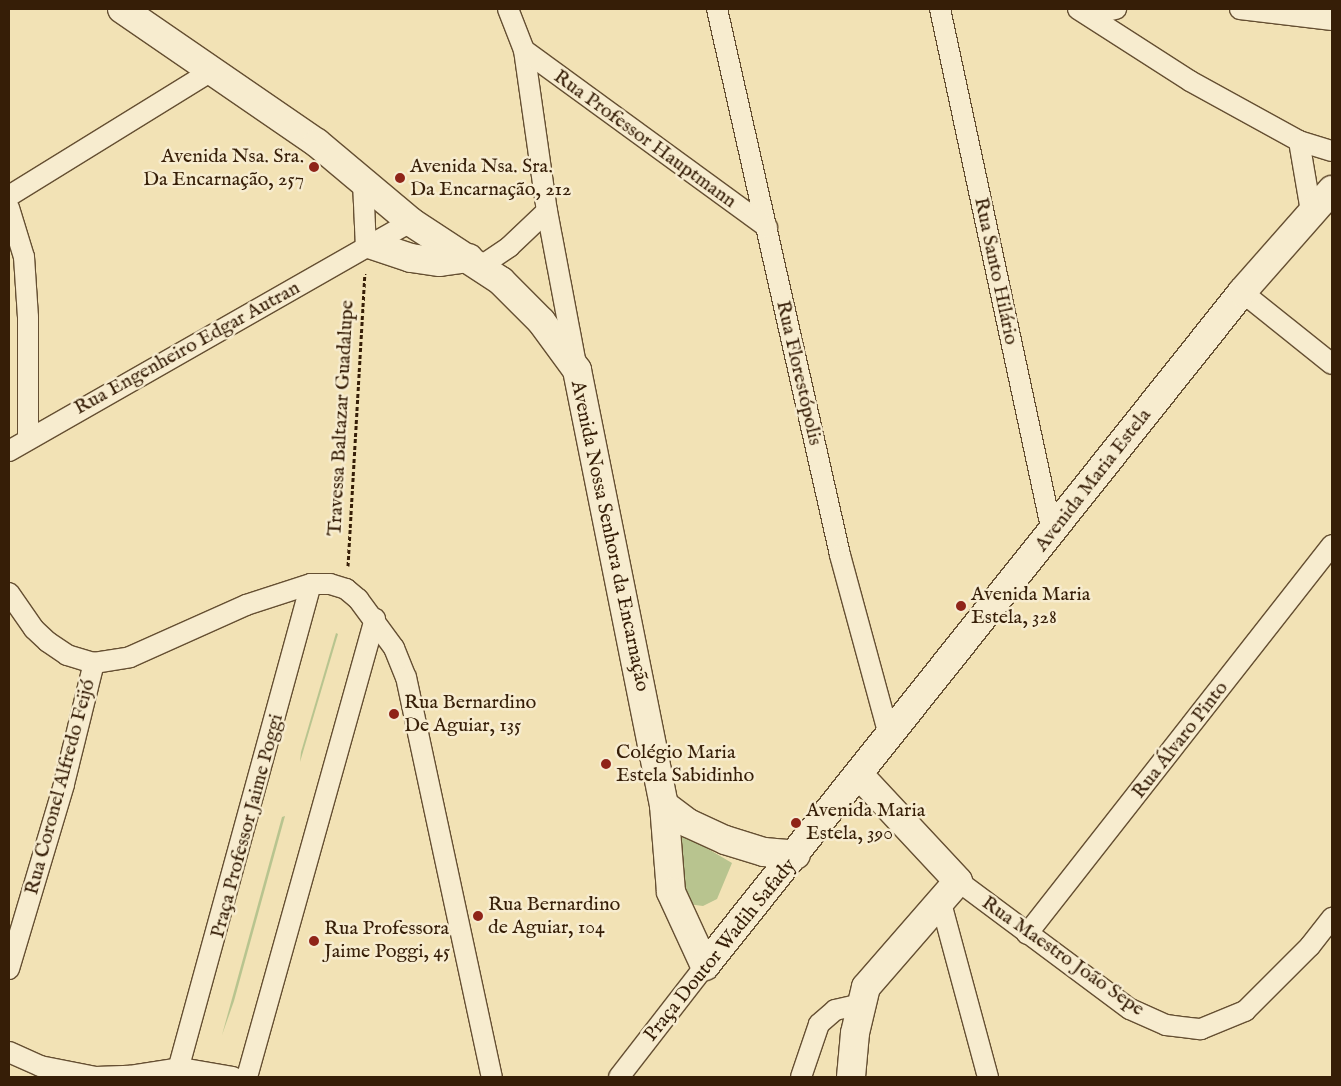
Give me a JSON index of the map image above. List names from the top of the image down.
{
  "streets": {
    "street": [
      "Rua Professor Hauptmann",
      "Rua Santo Hilário",
      "Rua Engenheiro Edgar Autran",
      "Rua Florestópolis",
      "Avenida Maria Estela",
      "Avenida Nossa Senhora da Encarnação",
      "Rua Álvaro Pinto",
      "Rua Coronel Alfredo Feijó",
      "Praça Professor Jaime Poggi",
      "Praça Doutor Wadih Safady",
      "Rua Maestro João Sepe"
    ],
    "path": ["Travessa Baltazar Guadalupe"]
  },
  "crossings": [
    ["Rua Professor Hauptmann", "Rua Florestópolis"],
    ["Rua Santo Hilário", "Avenida Maria Estela"],
    ["Rua Engenheiro Edgar Autran", "Travessa Baltazar Guadalupe"],
    ["Rua Engenheiro Edgar Autran", "Avenida Nossa Senhora da Encarnação"],
    ["Rua Florestópolis", "Avenida Maria Estela"],
    ["Avenida Maria Estela", "Praça Doutor Wadih Safady"],
    ["Avenida Maria Estela", "Rua Maestro João Sepe"],
    ["Avenida Nossa Senhora da Encarnação", "Praça Doutor Wadih Safady"],
    ["Rua Álvaro Pinto", "Rua Maestro João Sepe"],
    ["Praça Doutor Wadih Safady", "Rua Maestro João Sepe"]
  ],
  "places": [
    "Avenida Nsa. Sra. Da Encarnação, 257",
    "Avenida Nsa. Sra. Da Encarnação, 212",
    "Avenida Maria Estela, 328",
    "Rua Bernardino De Aguiar, 135",
    "Colégio Maria Estela Sabidinho",
    "Avenida Maria Estela, 390",
    "Rua Bernardino de Aguiar, 104",
    "Rua Professora Jaime Poggi, 45"
  ]
}
